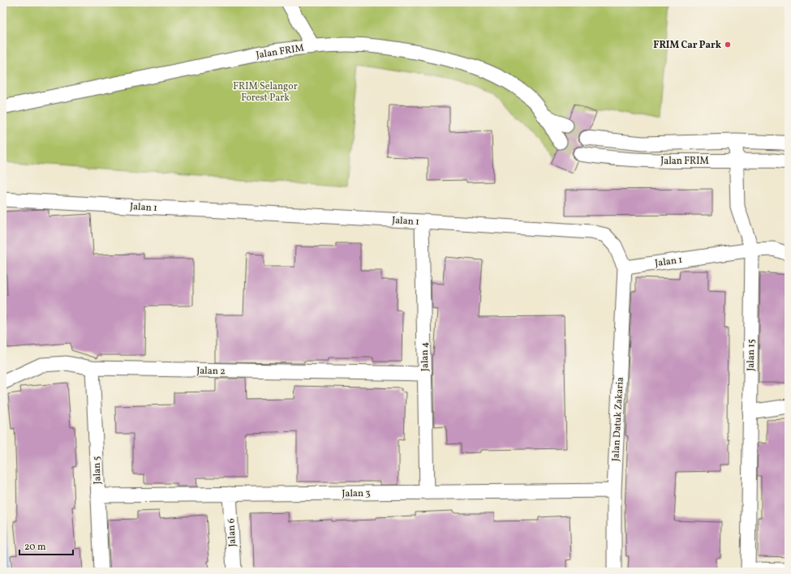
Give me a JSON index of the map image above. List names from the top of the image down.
{
  "streets": {
    "street": [
      "Jalan FRIM",
      "Jalan 1",
      "Jalan 15",
      "Jalan 4",
      "Jalan 2",
      "Jalan Datuk Zakaria",
      "Jalan 5",
      "Jalan 3",
      "Jalan 6"
    ]
  },
  "crossings": [
    ["Jalan FRIM", "Jalan 15"],
    ["Jalan 1", "Jalan 15"],
    ["Jalan 1", "Jalan 4"],
    ["Jalan 1", "Jalan Datuk Zakaria"],
    ["Jalan 4", "Jalan 2"],
    ["Jalan 4", "Jalan 3"],
    ["Jalan 2", "Jalan 5"],
    ["Jalan Datuk Zakaria", "Jalan 3"],
    ["Jalan 5", "Jalan 3"],
    ["Jalan 3", "Jalan 6"]
  ],
  "parks": ["FRIM Selangor Forest Park"],
  "places": ["FRIM Car Park"],
  "scale_bar": "20 m"
}
